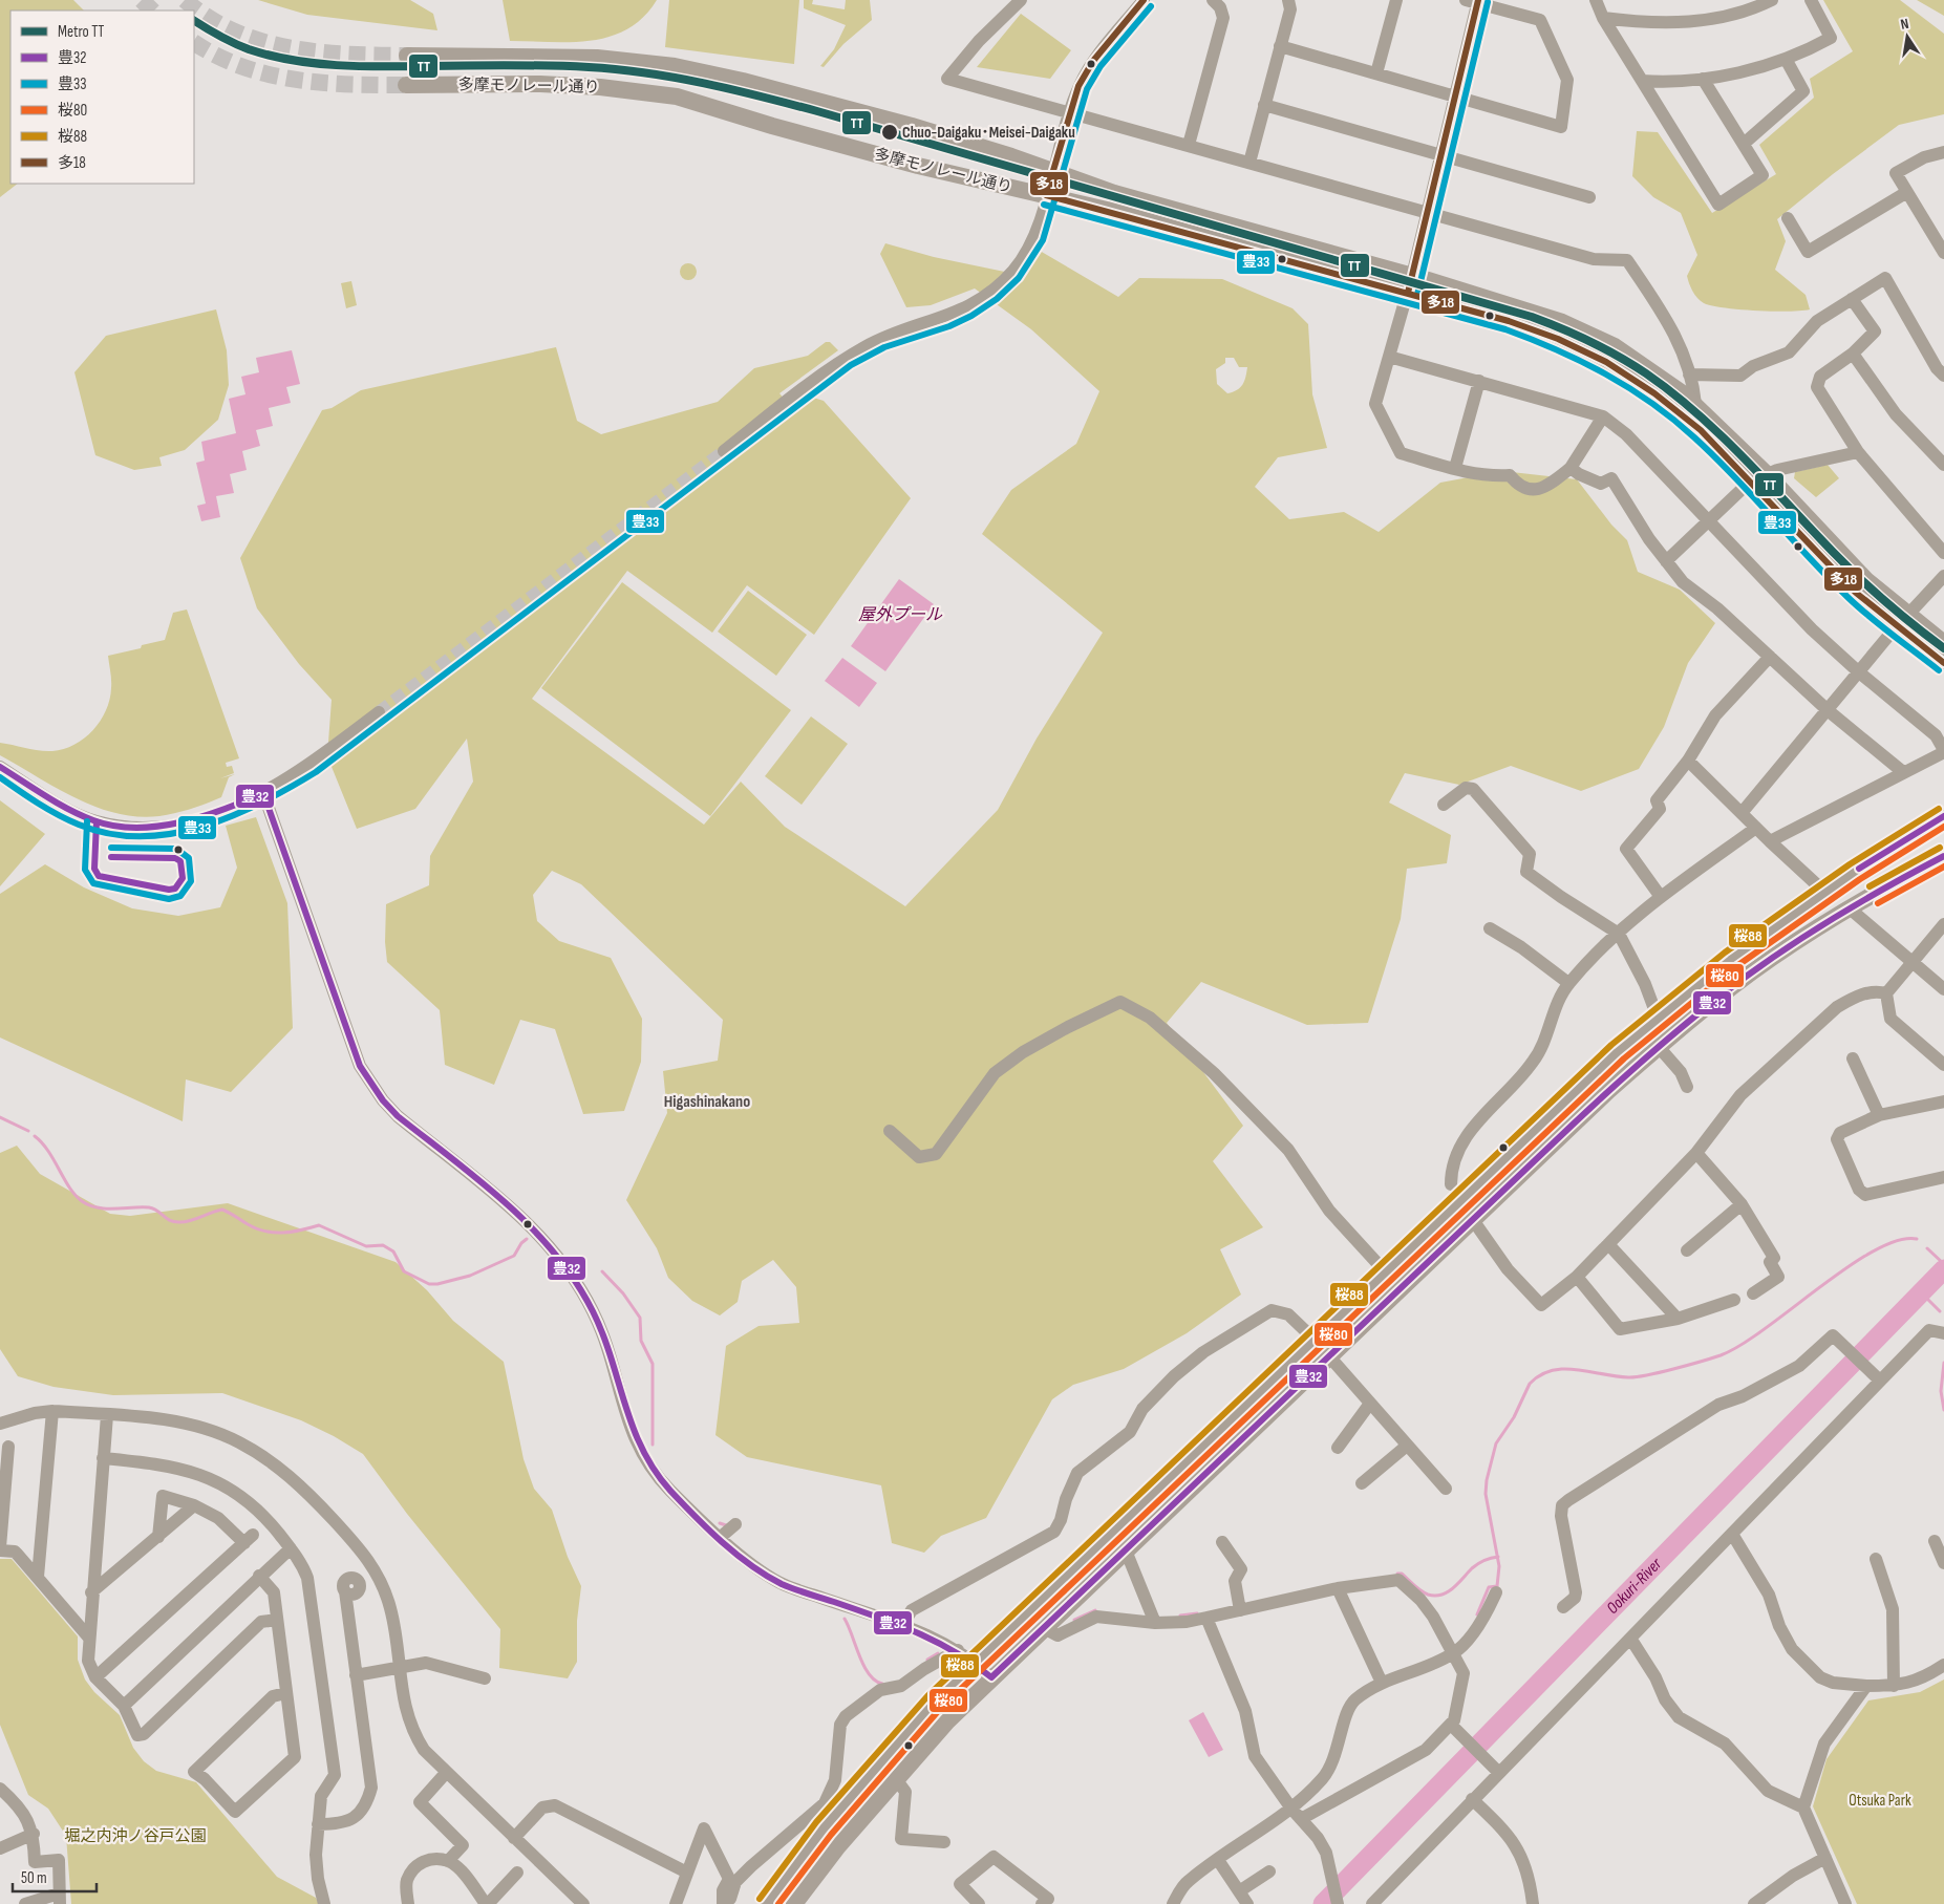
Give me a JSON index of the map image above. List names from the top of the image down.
{
  "streets": {
    "main road": ["多摩モノレール通り"]
  },
  "districts": ["Higashinakano"],
  "water": ["屋外プール", "Ookuri-River"],
  "parks": ["Otsuka Park", "堀之内沖ノ谷戸公園"],
  "places": ["Chuo-Daigaku･Meisei-Daigaku"],
  "lines": [
    "transit line 多18",
    "transit line 豊33",
    "metro line TT",
    "transit line 豊32",
    "transit line 桜88",
    "transit line 桜80"
  ],
  "legend": [
    "Metro TT",
    "豊32",
    "豊33",
    "桜80",
    "桜88",
    "多18"
  ],
  "scale_bar": "50 m",
  "north": "top"
}
